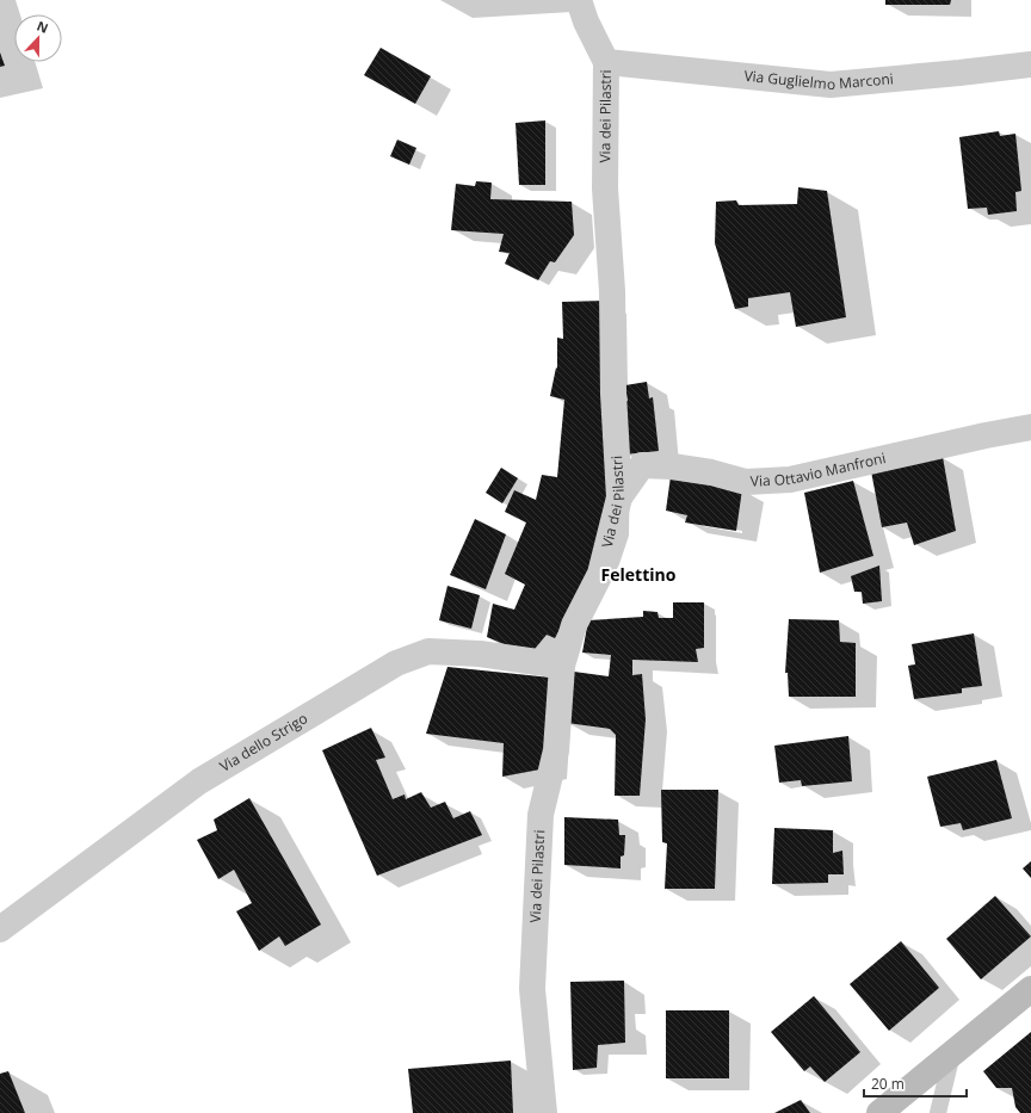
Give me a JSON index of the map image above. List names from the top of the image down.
{
  "streets": {
    "street": [
      "Via Guglielmo Marconi",
      "Via dei Pilastri",
      "Via Ottavio Manfroni",
      "Via dello Strigo"
    ]
  },
  "crossings": [
    ["Via Guglielmo Marconi", "Via dei Pilastri"],
    ["Via dei Pilastri", "Via Ottavio Manfroni"],
    ["Via dei Pilastri", "Via dello Strigo"]
  ],
  "districts": ["Felettino"],
  "scale_bar": "20 m",
  "north": "top"
}
